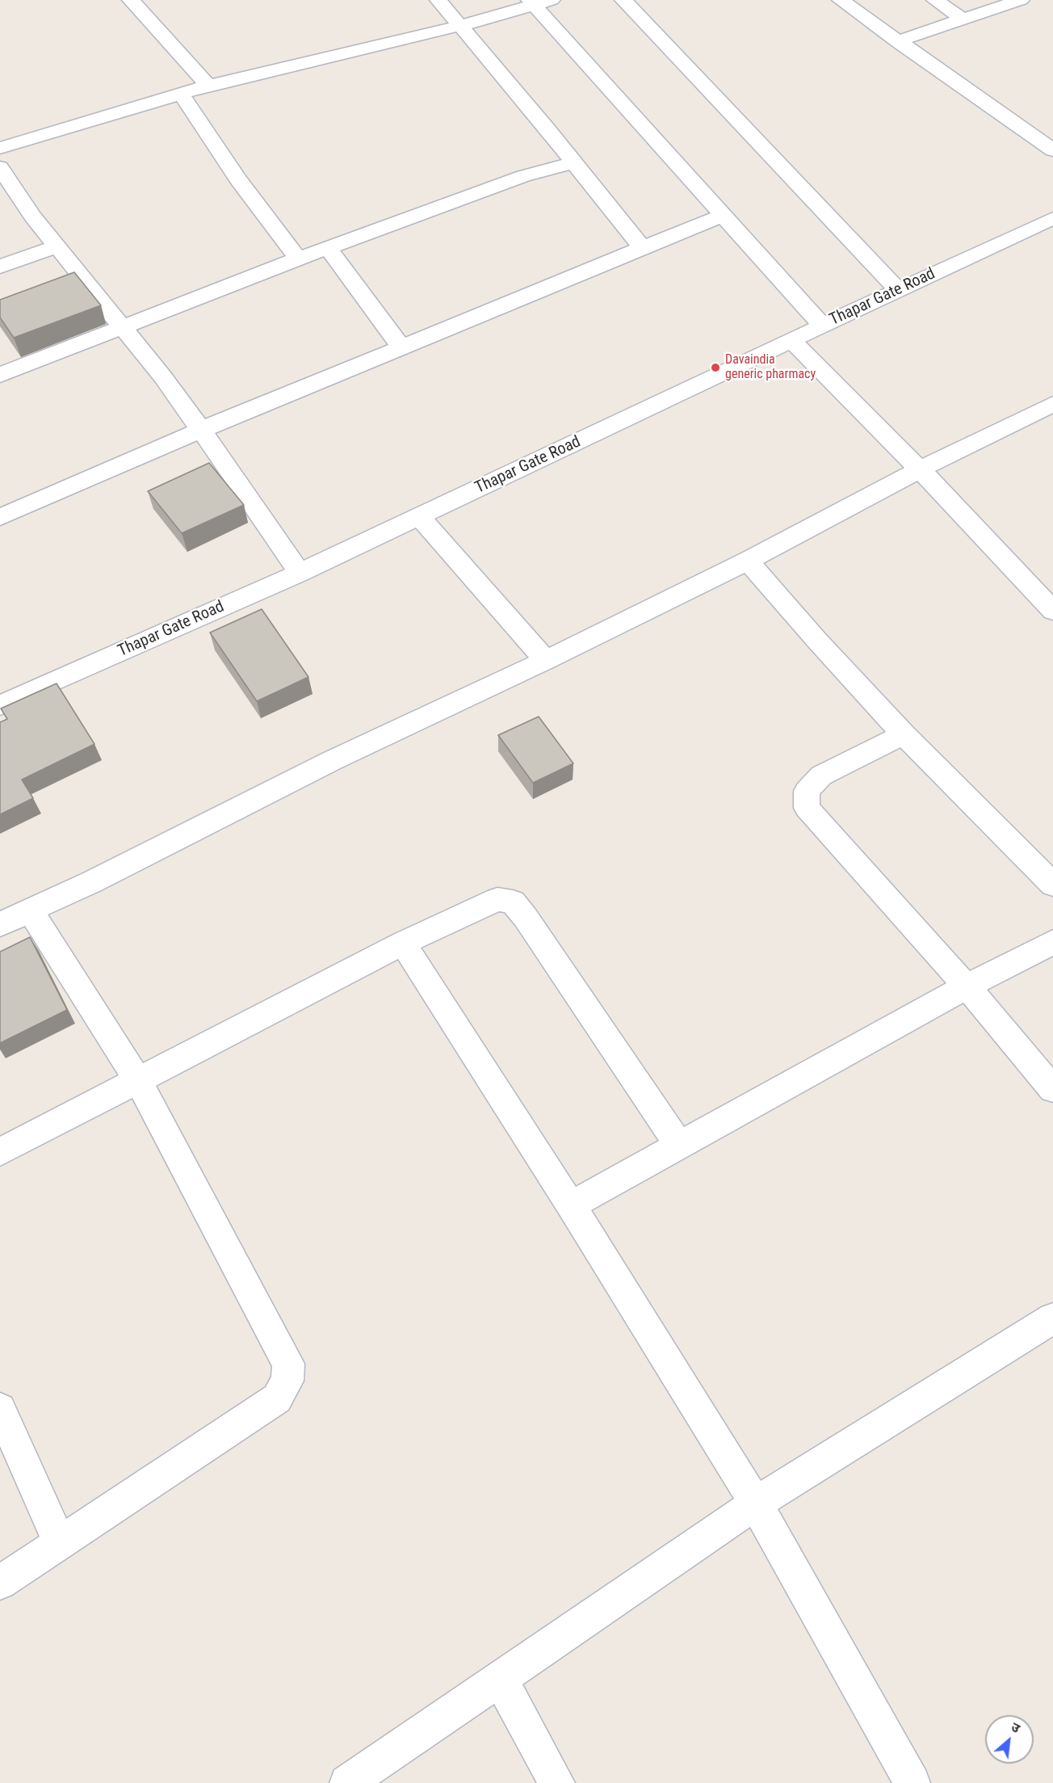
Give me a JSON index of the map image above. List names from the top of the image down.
{
  "streets": {
    "street": ["Thapar Gate Road"]
  },
  "places": ["Davaindia generic pharmacy"],
  "north": "top right"
}
